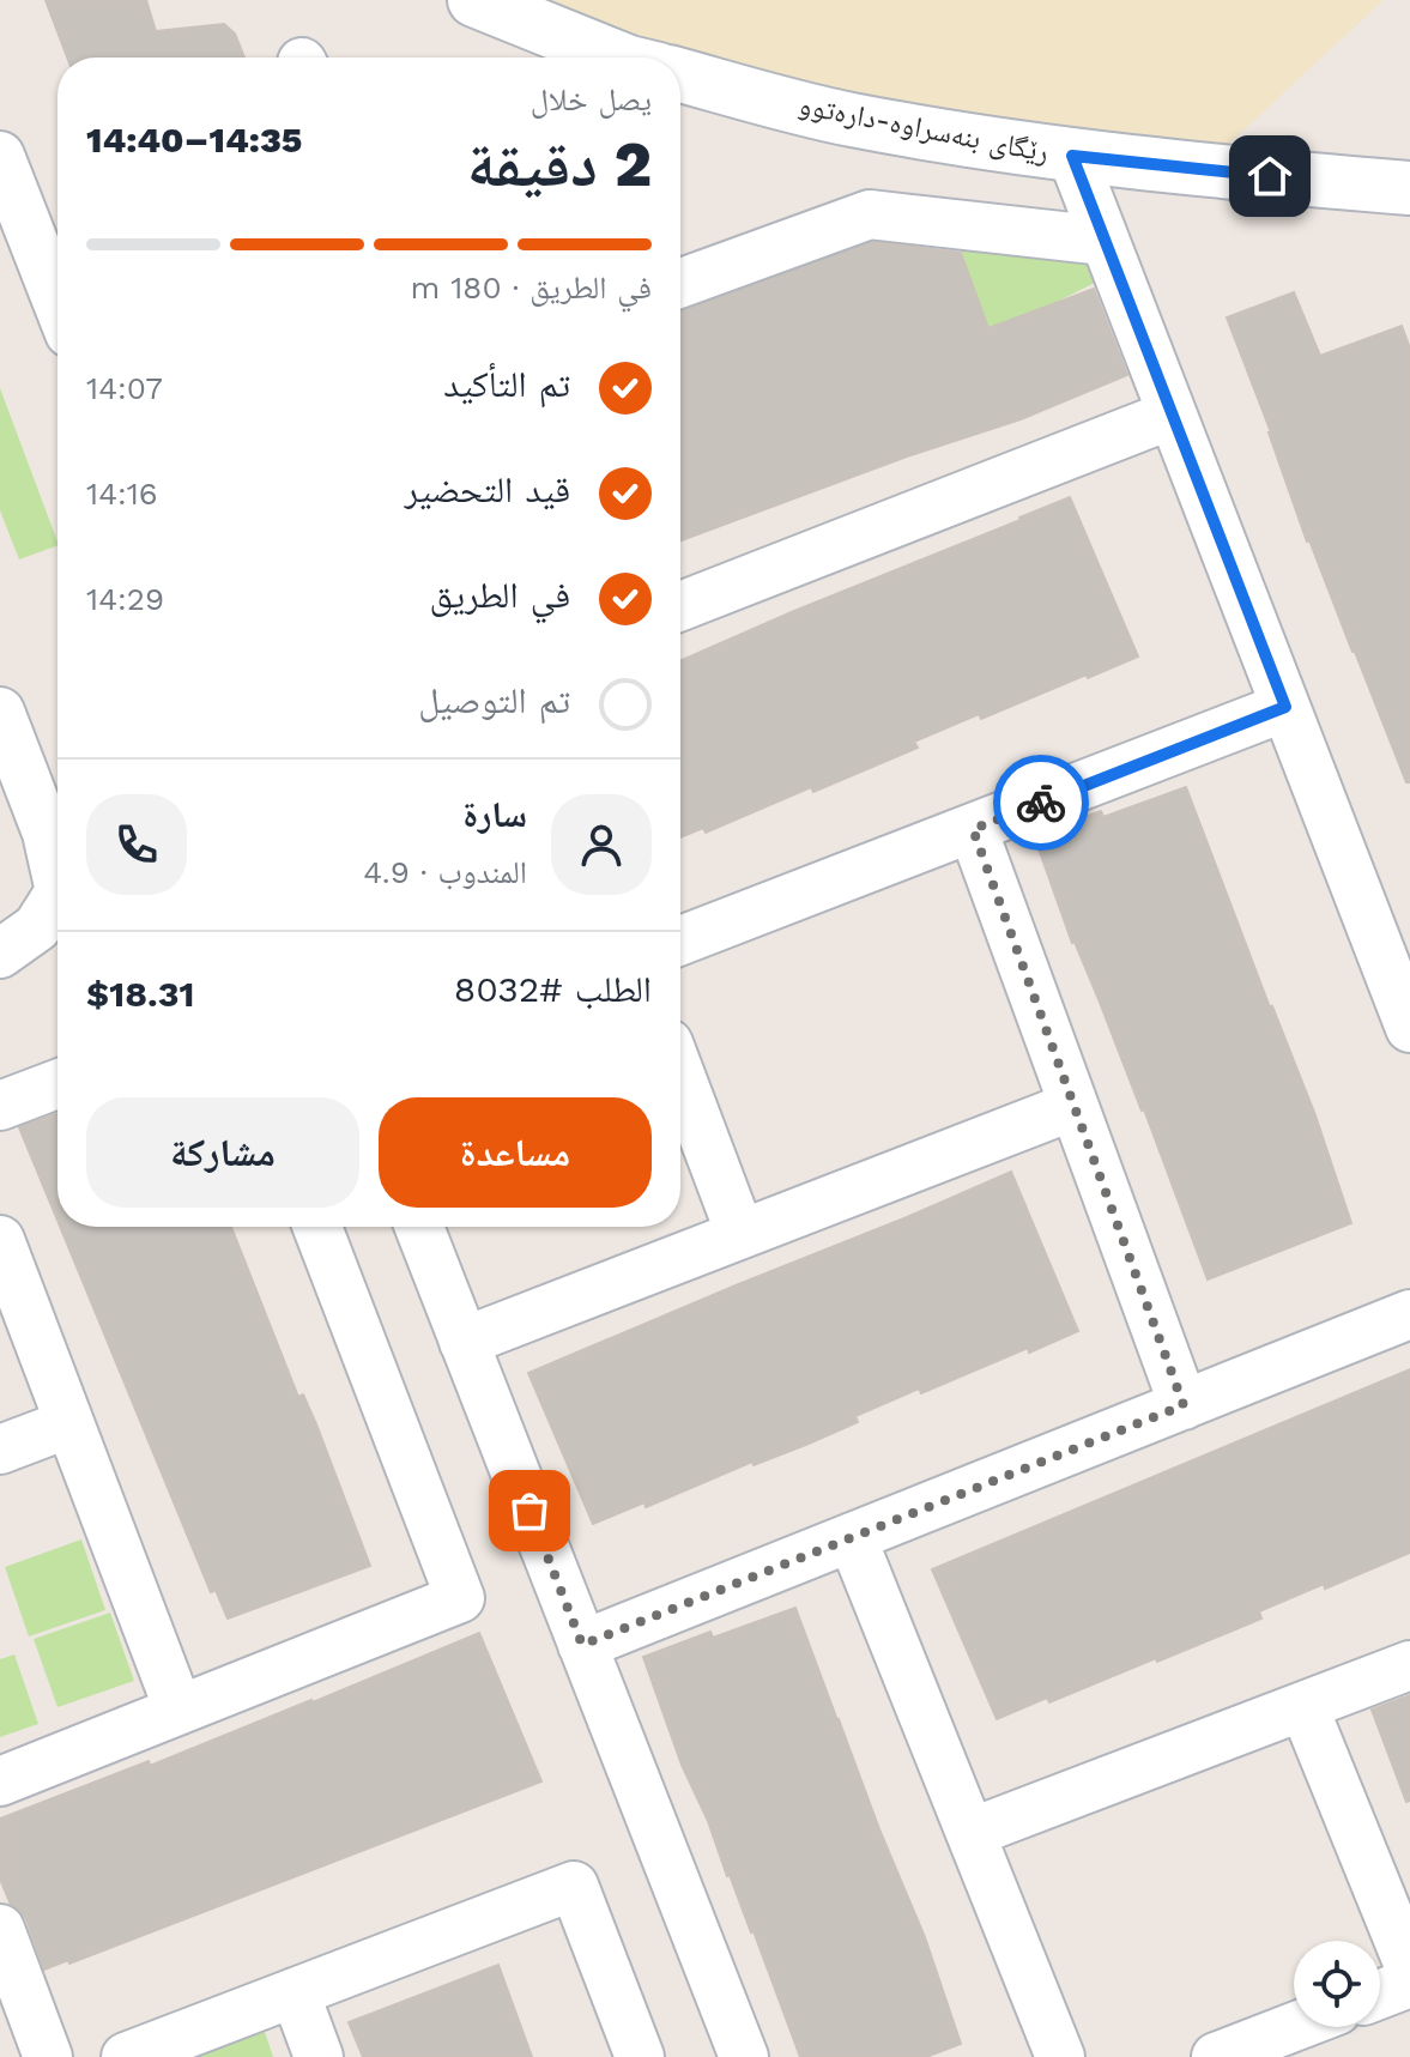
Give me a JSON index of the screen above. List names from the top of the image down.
{
  "streets": {
    "street": ["رێگای بنەسراوە-دارەتوو"]
  },
  "page": {
    "heading": ["2 دقيقة", "يصل خلال", "14:35–14:40"],
    "panel": [
      "سارة",
      "المندوب · 4.9",
      "الطلب #8032",
      "$18.31"
    ],
    "bar": "في الطريق · 180 m",
    "list": [
      ["تم التأكيد", "14:07"],
      ["قيد التحضير", "14:16"],
      ["في الطريق", "14:29"],
      "تم التوصيل"
    ],
    "buttons": ["مساعدة", "مشاركة"]
  }
}
